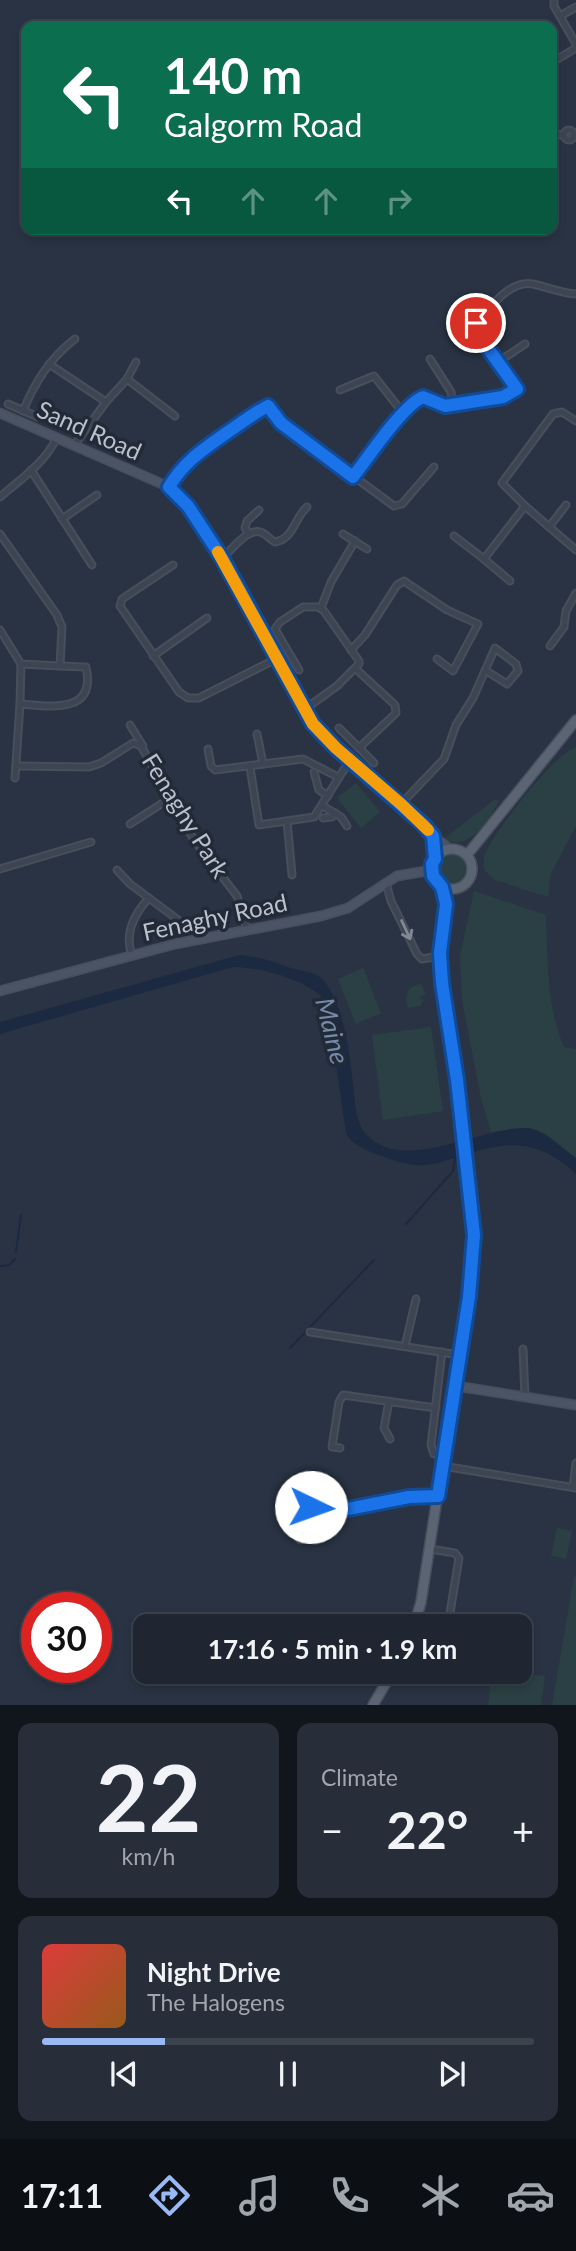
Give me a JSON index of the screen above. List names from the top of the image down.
{
  "streets": {
    "street": ["Sand Road", "Fenaghy Park", "Fenaghy Road"]
  },
  "crossings": [
    ["Sand Road", "Fenaghy Road"],
    ["Fenaghy Park", "Fenaghy Road"]
  ],
  "water": ["Maine"],
  "page": {
    "turn": ["140 m", "Galgorm Road"],
    "limit": "30",
    "trip": "17:16 · 5 min · 1.9 km",
    "tile": [
      ["22", "km/h"],
      "Climate"
    ],
    "heat": ["−", "22°", "+"],
    "song": ["Night Drive", "The Halogens"],
    "tabs": "17:11"
  }
}
